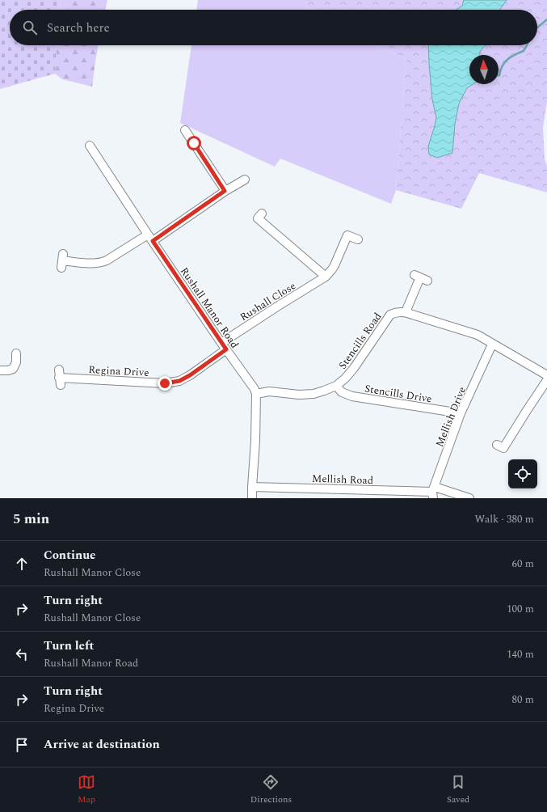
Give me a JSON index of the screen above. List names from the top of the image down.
{
  "streets": {
    "street": [
      "Rushall Close",
      "Rushall Manor Road",
      "Stencills Road",
      "Regina Drive",
      "Stencills Drive",
      "Mellish Drive",
      "Mellish Road"
    ]
  },
  "crossings": [
    ["Rushall Close", "Rushall Manor Road"],
    ["Rushall Close", "Regina Drive"],
    ["Rushall Manor Road", "Stencills Road"],
    ["Rushall Manor Road", "Regina Drive"],
    ["Stencills Road", "Stencills Drive"],
    ["Stencills Road", "Mellish Drive"],
    ["Stencills Drive", "Mellish Drive"],
    ["Mellish Drive", "Mellish Road"]
  ],
  "north": "top",
  "page": {
    "search": "Search here",
    "heading": ["5 min", "Walk · 380 m"],
    "list": [
      ["Continue", "Rushall Manor Close", "60 m"],
      ["Turn right", "Rushall Manor Close", "100 m"],
      ["Turn left", "Rushall Manor Road", "140 m"],
      ["Turn right", "Regina Drive", "80 m"],
      "Arrive at destination"
    ],
    "nav": ["Map", "Directions", "Saved"]
  }
}
